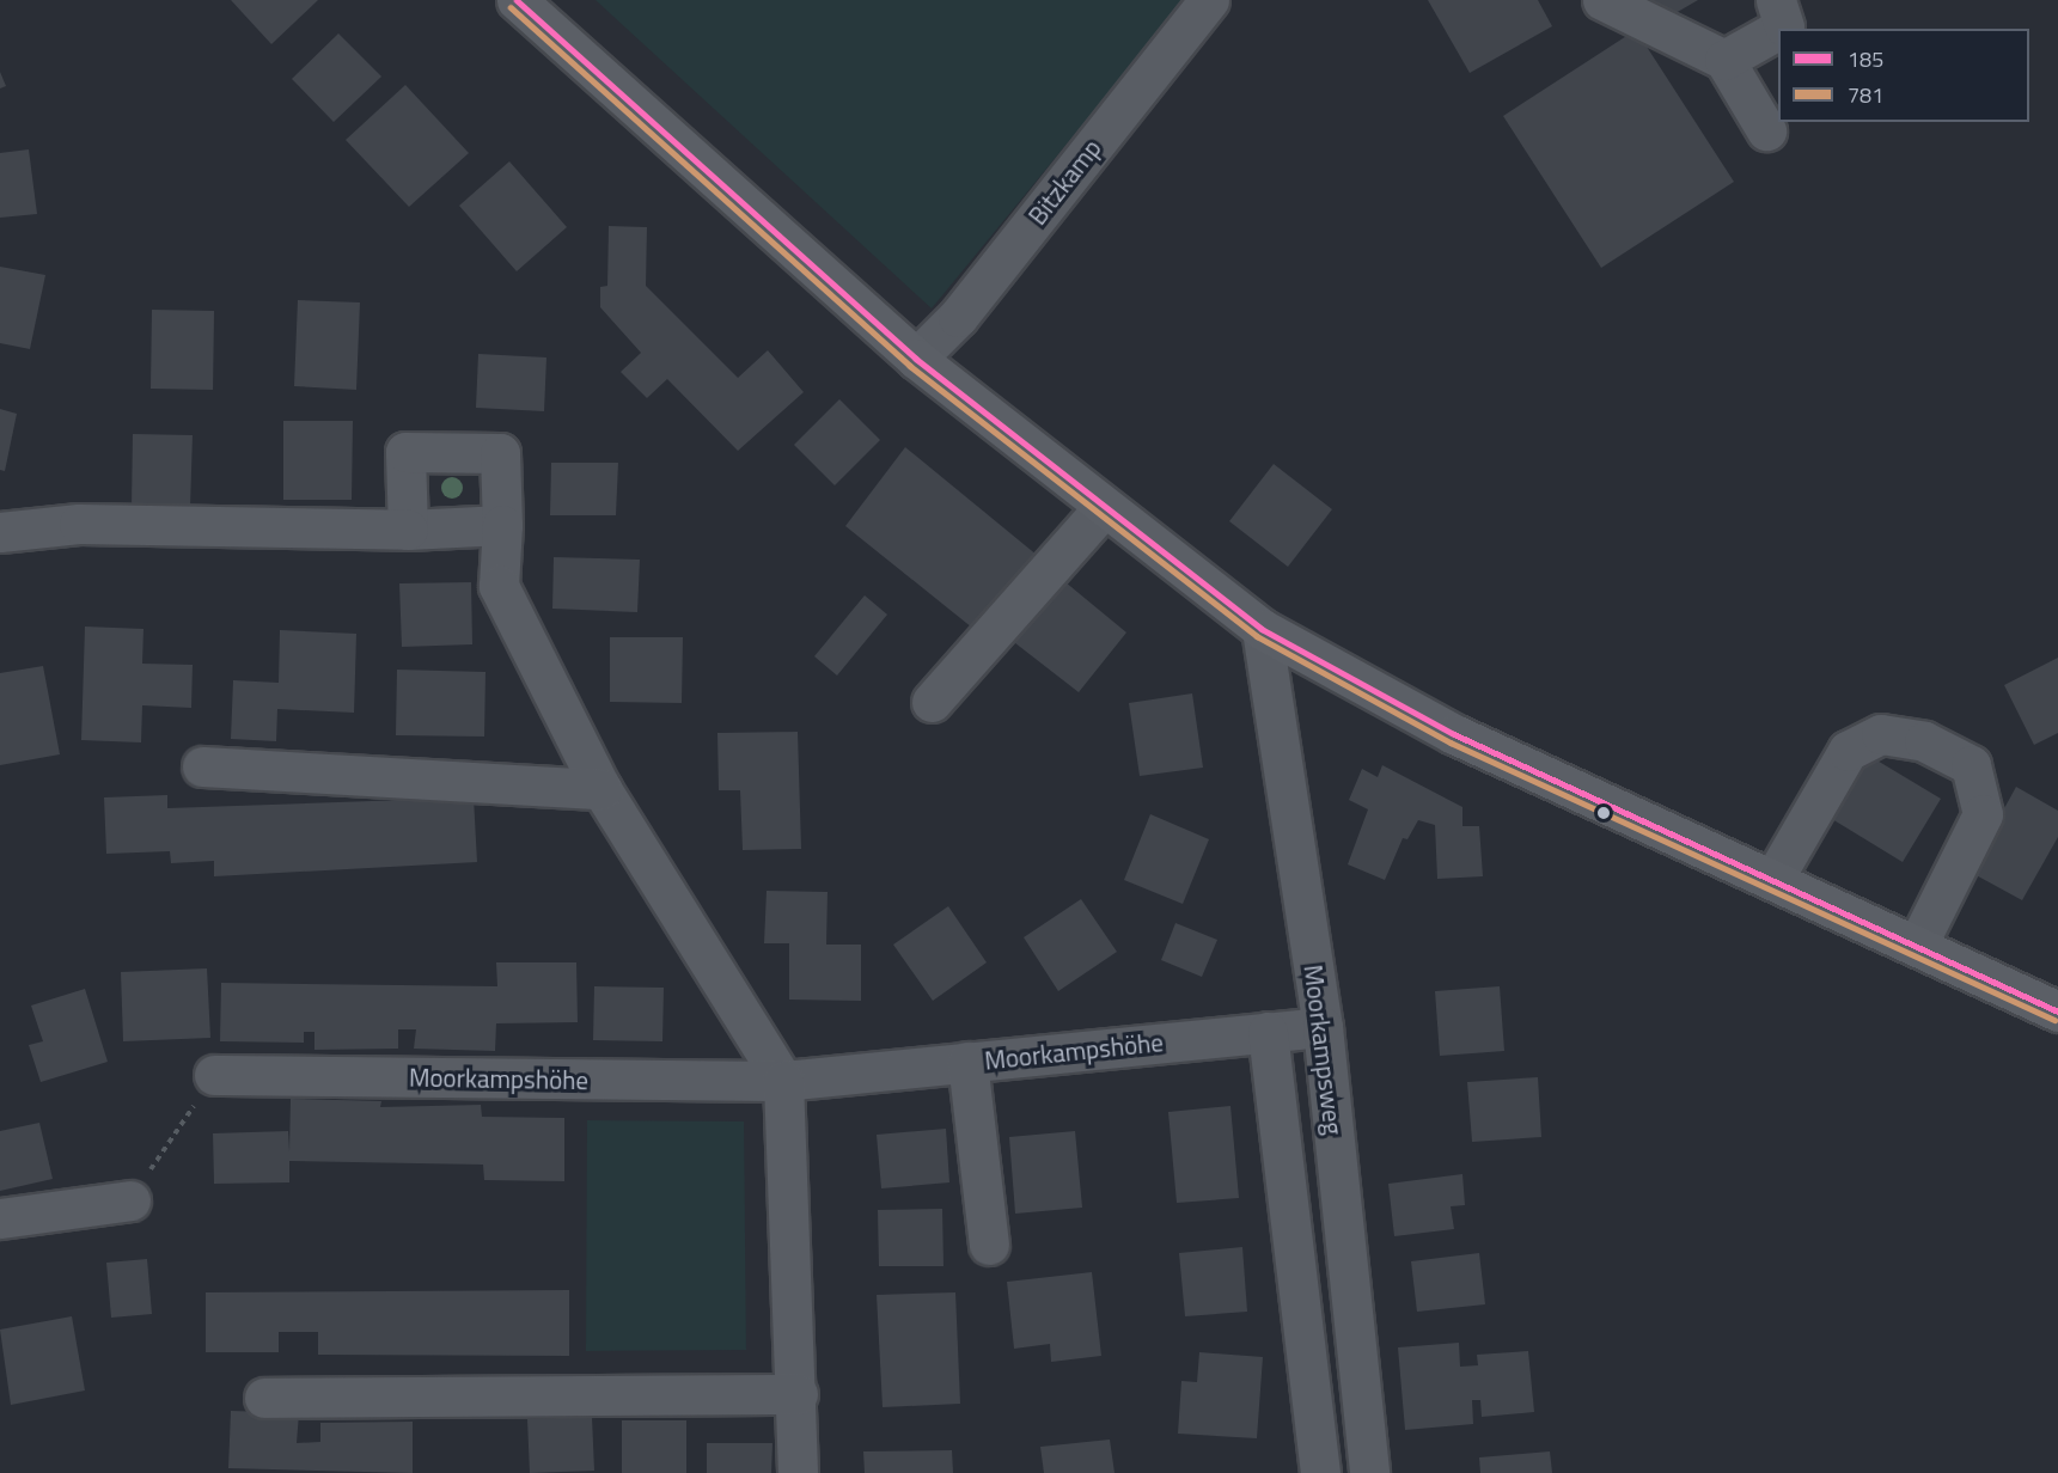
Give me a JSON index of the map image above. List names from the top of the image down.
{
  "streets": {
    "street": ["Bitzkamp", "Moorkampsweg", "Moorkampshöhe"]
  },
  "crossings": [
    ["Moorkampsweg", "Moorkampshöhe"]
  ],
  "lines": ["transit line 185", "transit line 781"],
  "legend": ["185", "781"]
}
